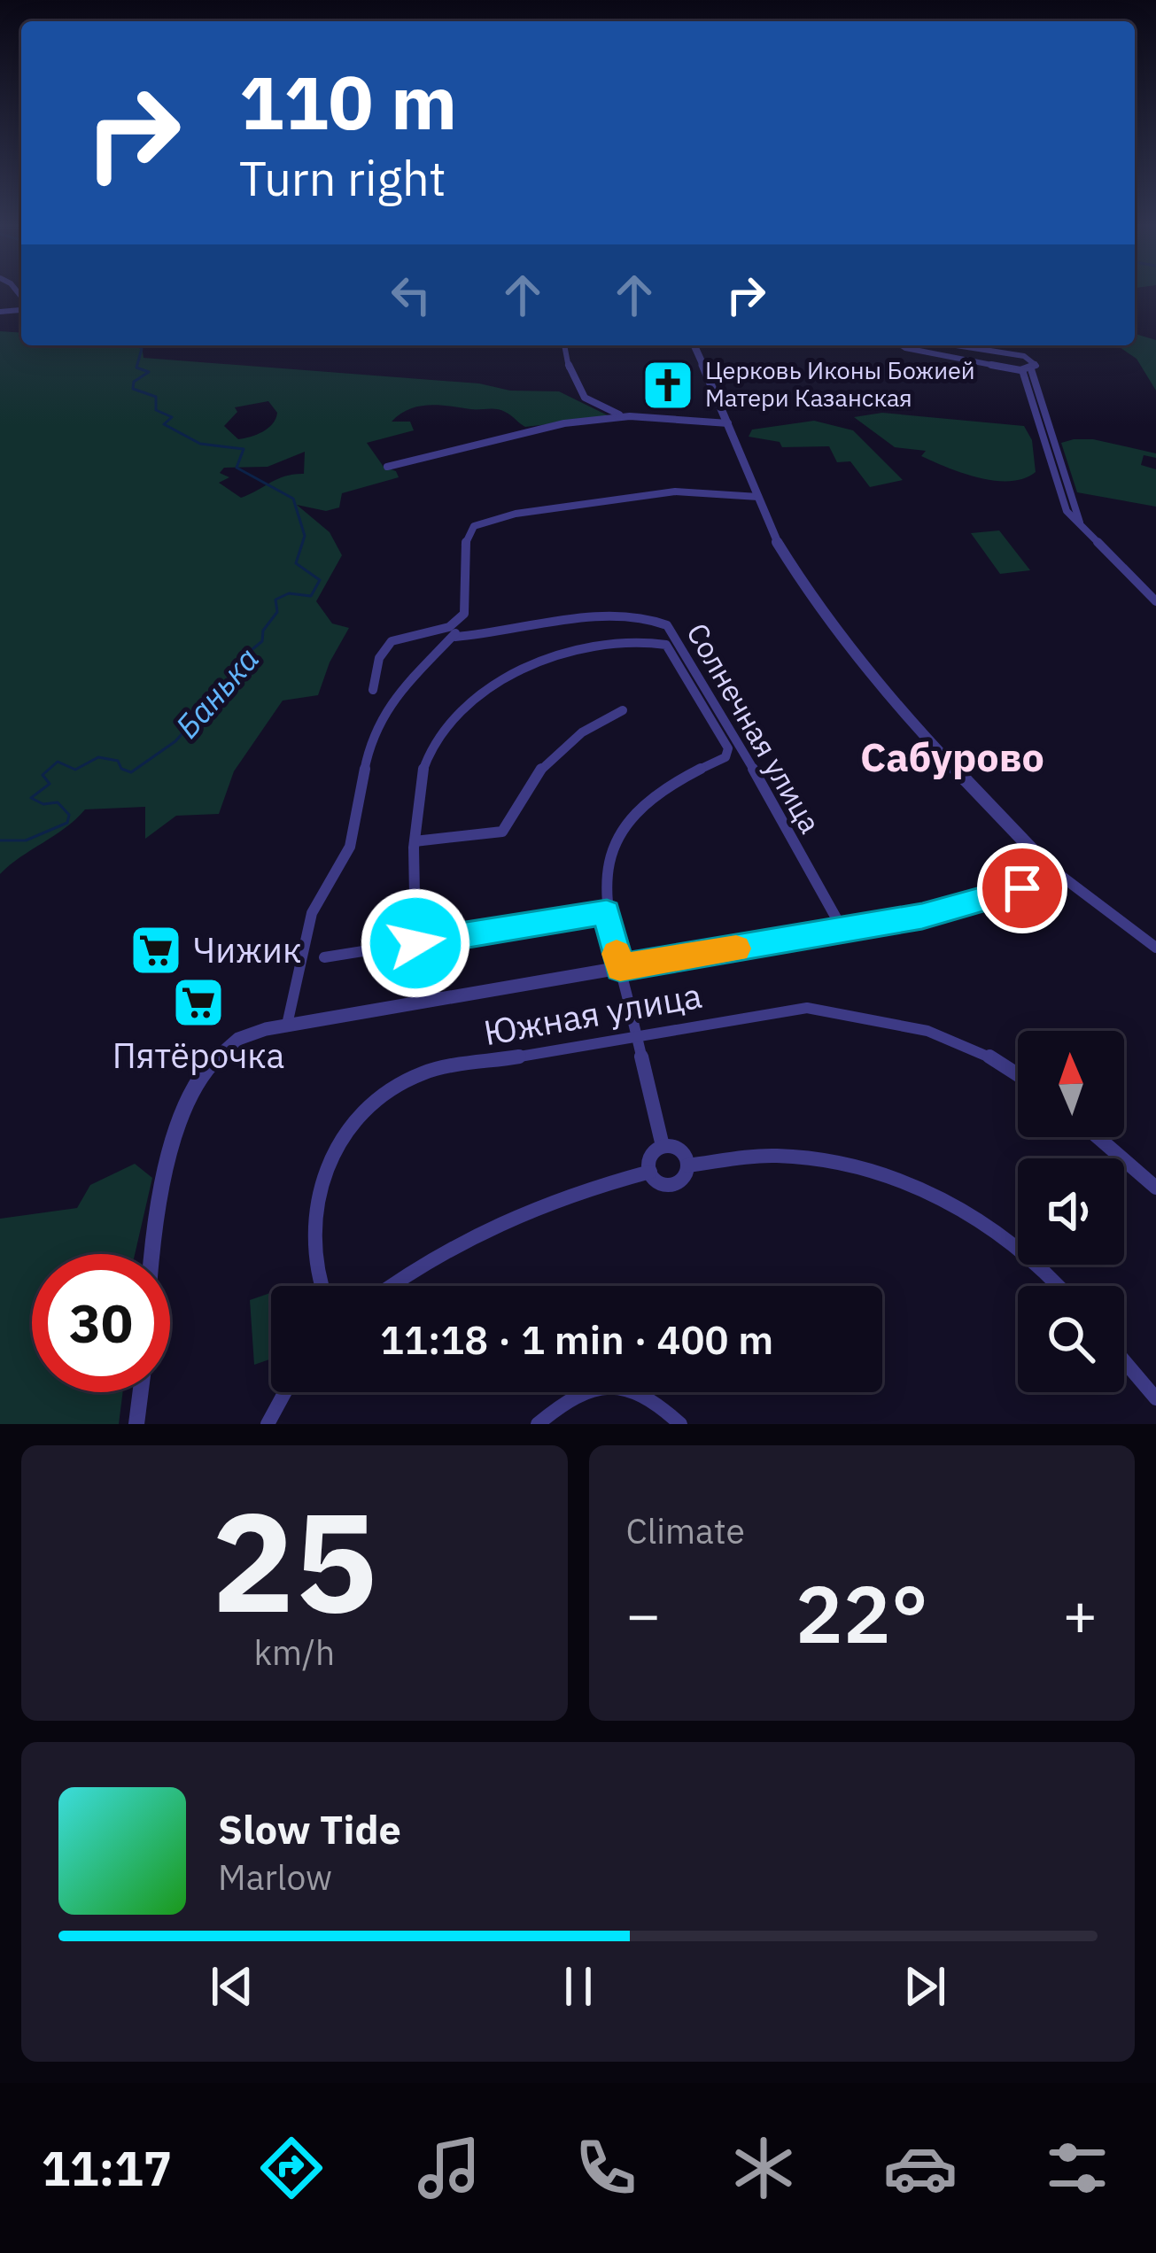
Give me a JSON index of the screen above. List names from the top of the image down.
{
  "streets": {
    "street": ["Солнечная улица", "Южная улица"]
  },
  "districts": ["Сабурово"],
  "water": ["Банька"],
  "places": {
    "church": ["Церковь Иконы Божией Матери Казанская"],
    "supermarket": ["Чижик", "Пятёрочка"]
  },
  "north": "top",
  "page": {
    "turn": ["110 m", "Turn right"],
    "limit": "30",
    "trip": "11:18 · 1 min · 400 m",
    "tile": [
      ["25", "km/h"],
      "Climate"
    ],
    "heat": ["−", "22°", "+"],
    "song": ["Slow Tide", "Marlow"],
    "tabs": "11:17"
  }
}
